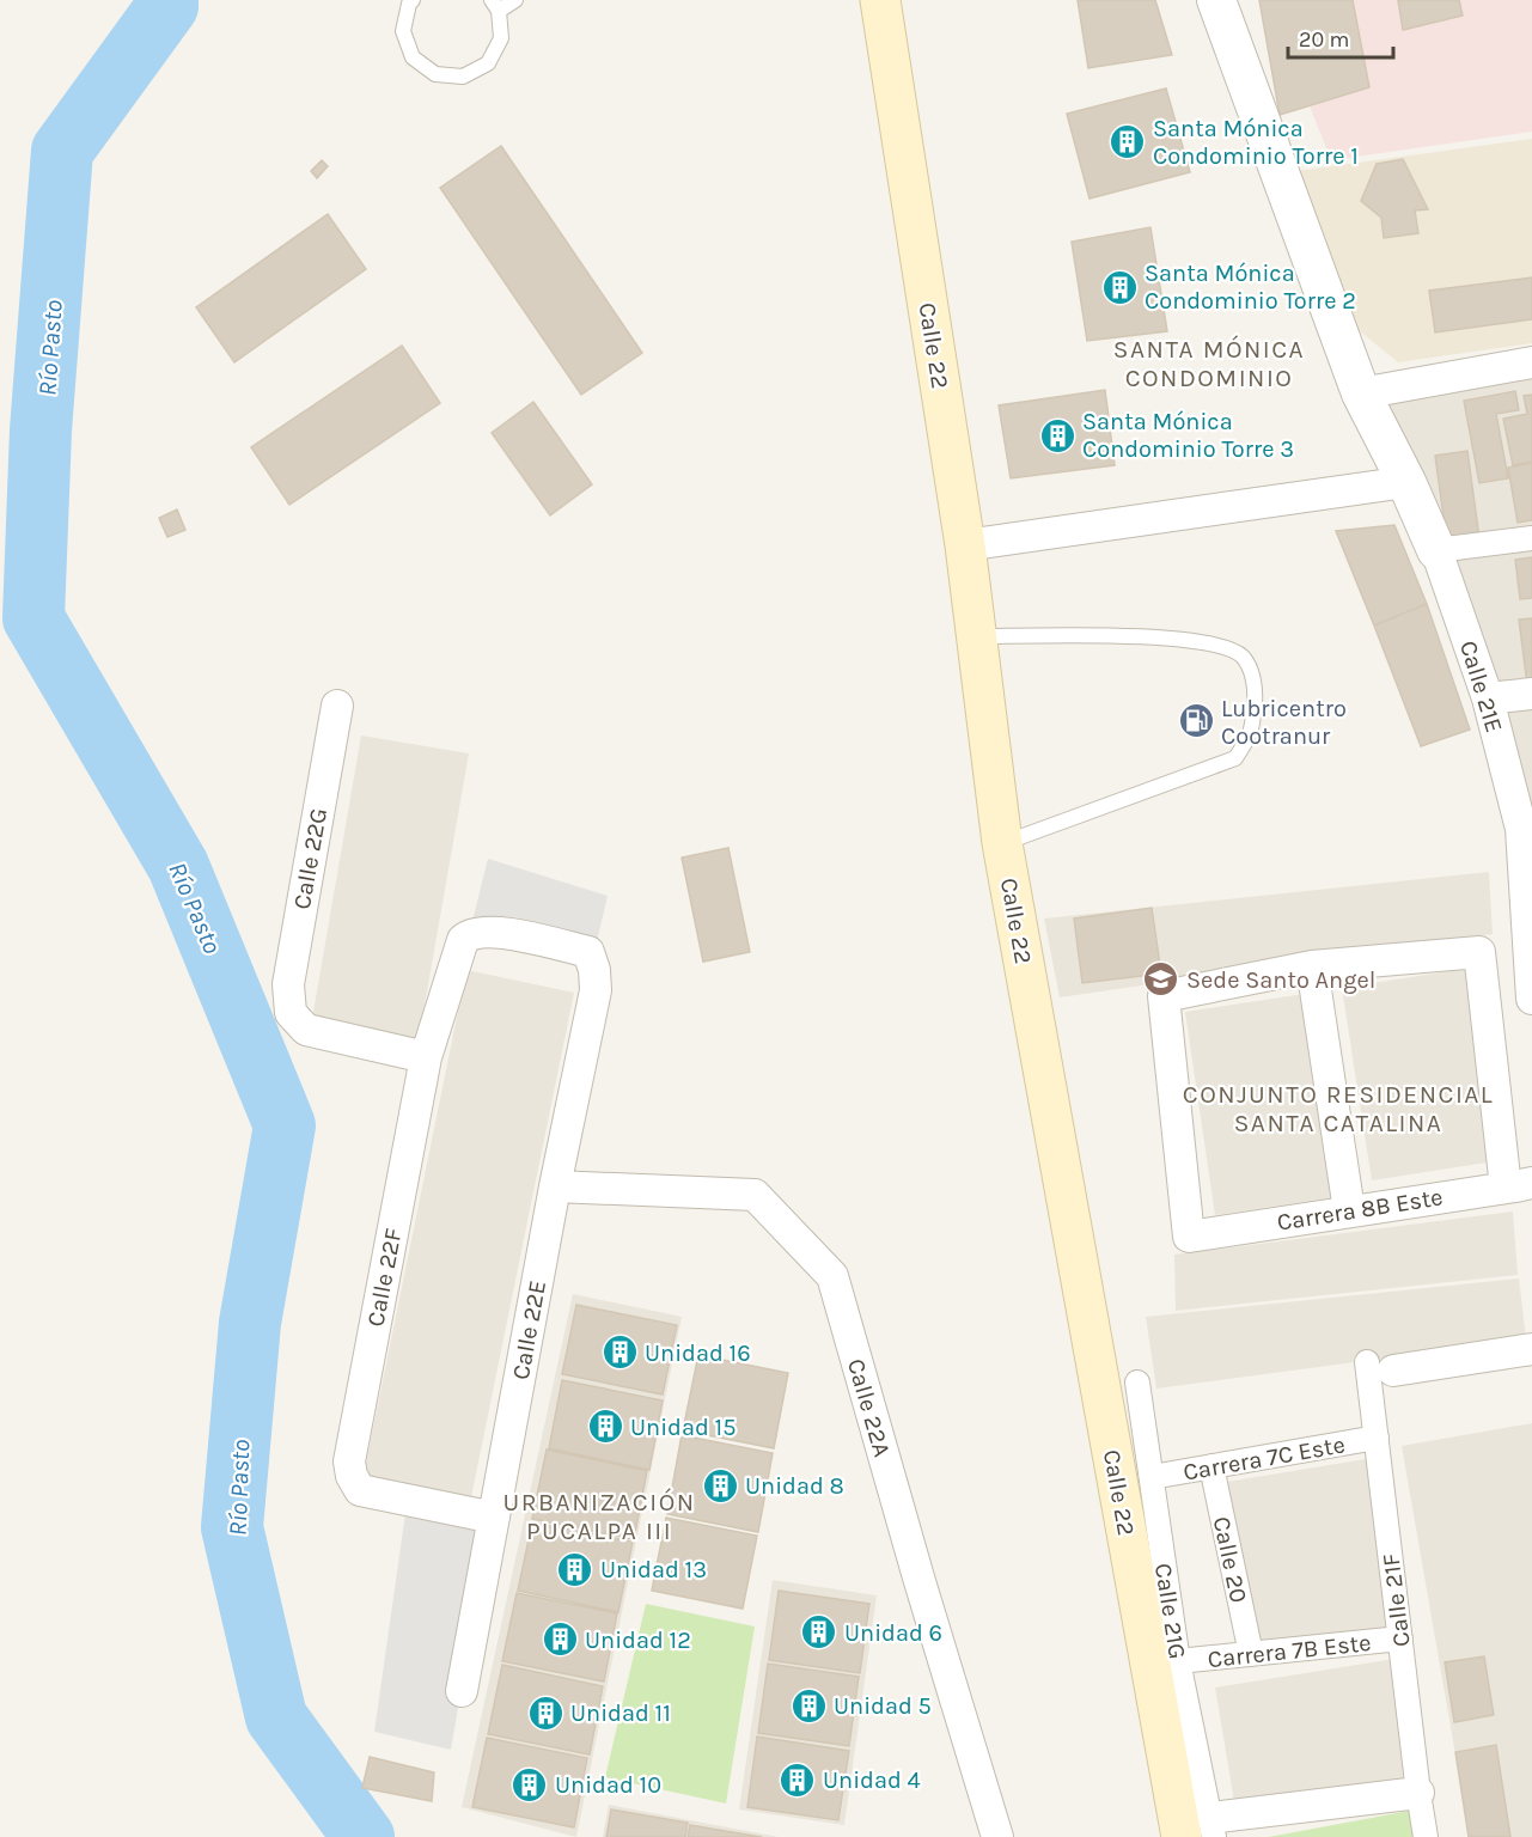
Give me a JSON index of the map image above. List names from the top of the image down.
{
  "streets": {
    "main road": ["Calle 22"],
    "street": [
      "Calle 21E",
      "Calle 22G",
      "Carrera 8B Este",
      "Calle 22F",
      "Calle 22E",
      "Calle 22A",
      "Carrera 7C Este",
      "Calle 20",
      "Calle 21F",
      "Calle 21G",
      "Carrera 7B Este"
    ]
  },
  "crossings": [
    ["Calle 22", "Calle 21G"],
    ["Calle 22G", "Calle 22F"],
    ["Calle 22F", "Calle 22E"],
    ["Calle 22E", "Calle 22A"],
    ["Carrera 7C Este", "Calle 20"],
    ["Carrera 7C Este", "Calle 21F"],
    ["Carrera 7C Este", "Calle 21G"],
    ["Calle 20", "Carrera 7B Este"],
    ["Calle 21F", "Carrera 7B Este"],
    ["Calle 21G", "Carrera 7B Este"]
  ],
  "districts": ["SANTA MÓNICA CONDOMINIO", "CONJUNTO RESIDENCIAL SANTA CATALINA", "URBANIZACIÓN PUCALPA III"],
  "water": ["Río Pasto"],
  "places": {
    "building": [
      "Santa Mónica Condominio Torre 1",
      "Santa Mónica Condominio Torre 2",
      "Santa Mónica Condominio Torre 3",
      "Unidad 16",
      "Unidad 15",
      "Unidad 8",
      "Unidad 13",
      "Unidad 6",
      "Unidad 12",
      "Unidad 5",
      "Unidad 11",
      "Unidad 4",
      "Unidad 10"
    ],
    "fuel station": ["Lubricentro Cootranur"],
    "school or university": ["Sede Santo Angel"]
  },
  "scale_bar": "20 m"
}
